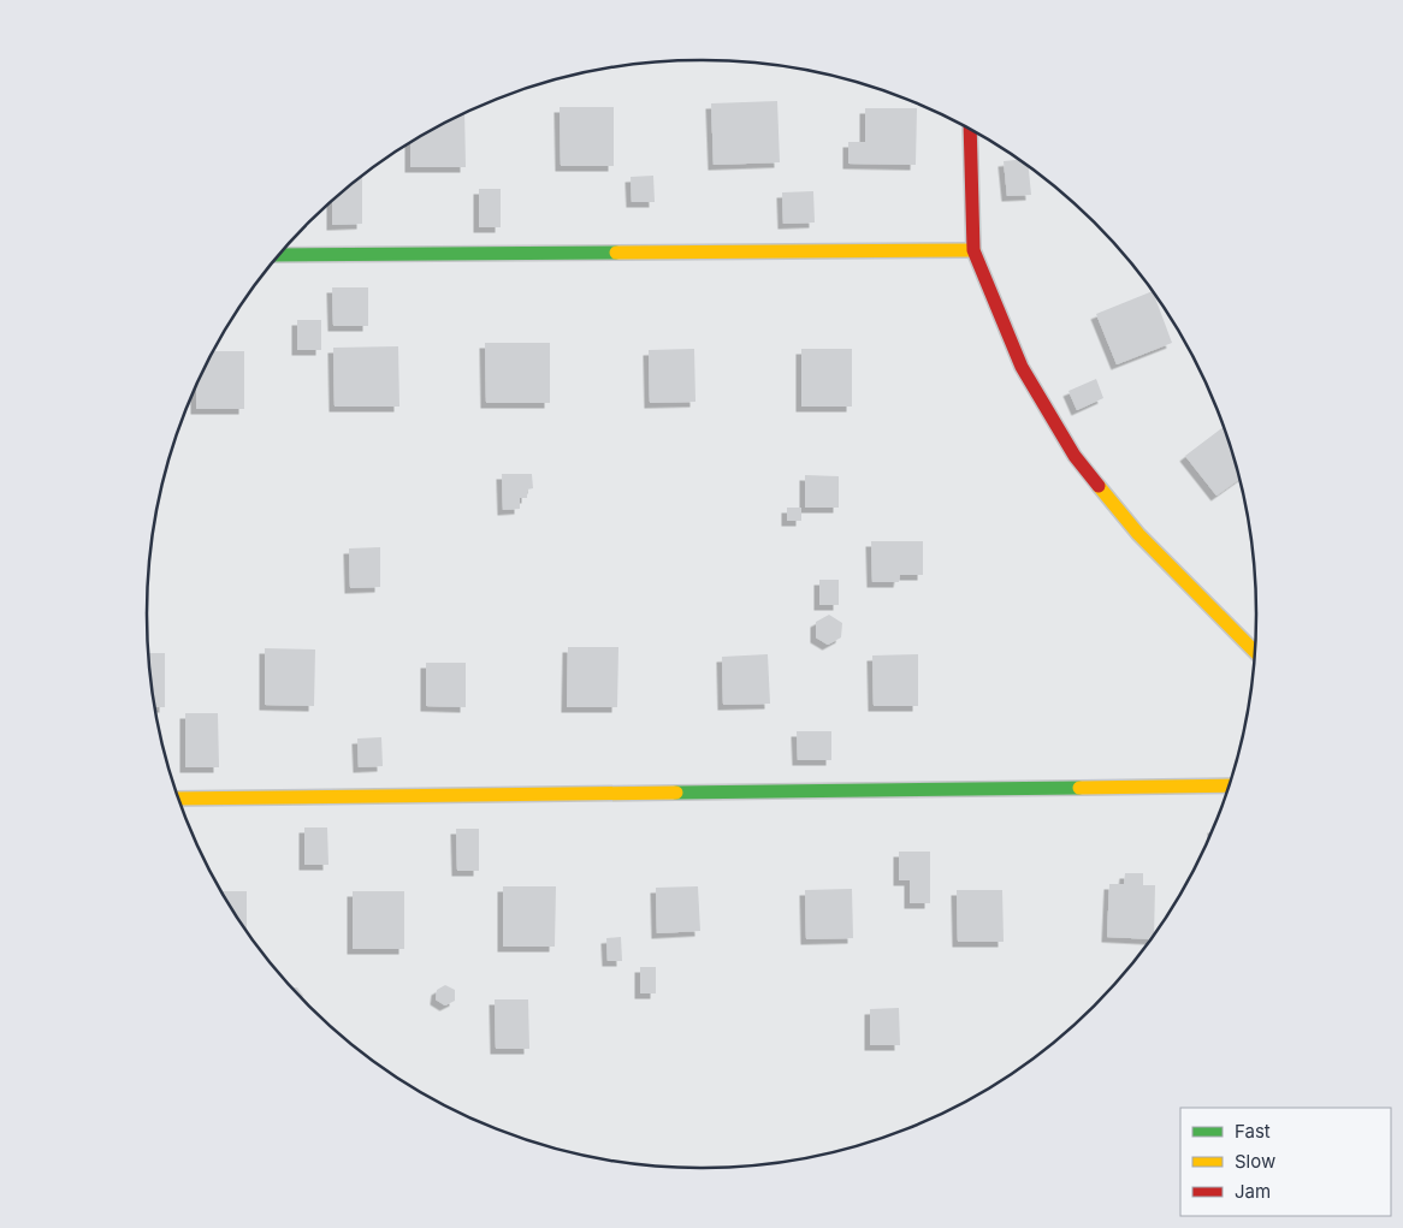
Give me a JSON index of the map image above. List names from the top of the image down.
{
  "legend": ["Fast", "Slow", "Jam"]
}
